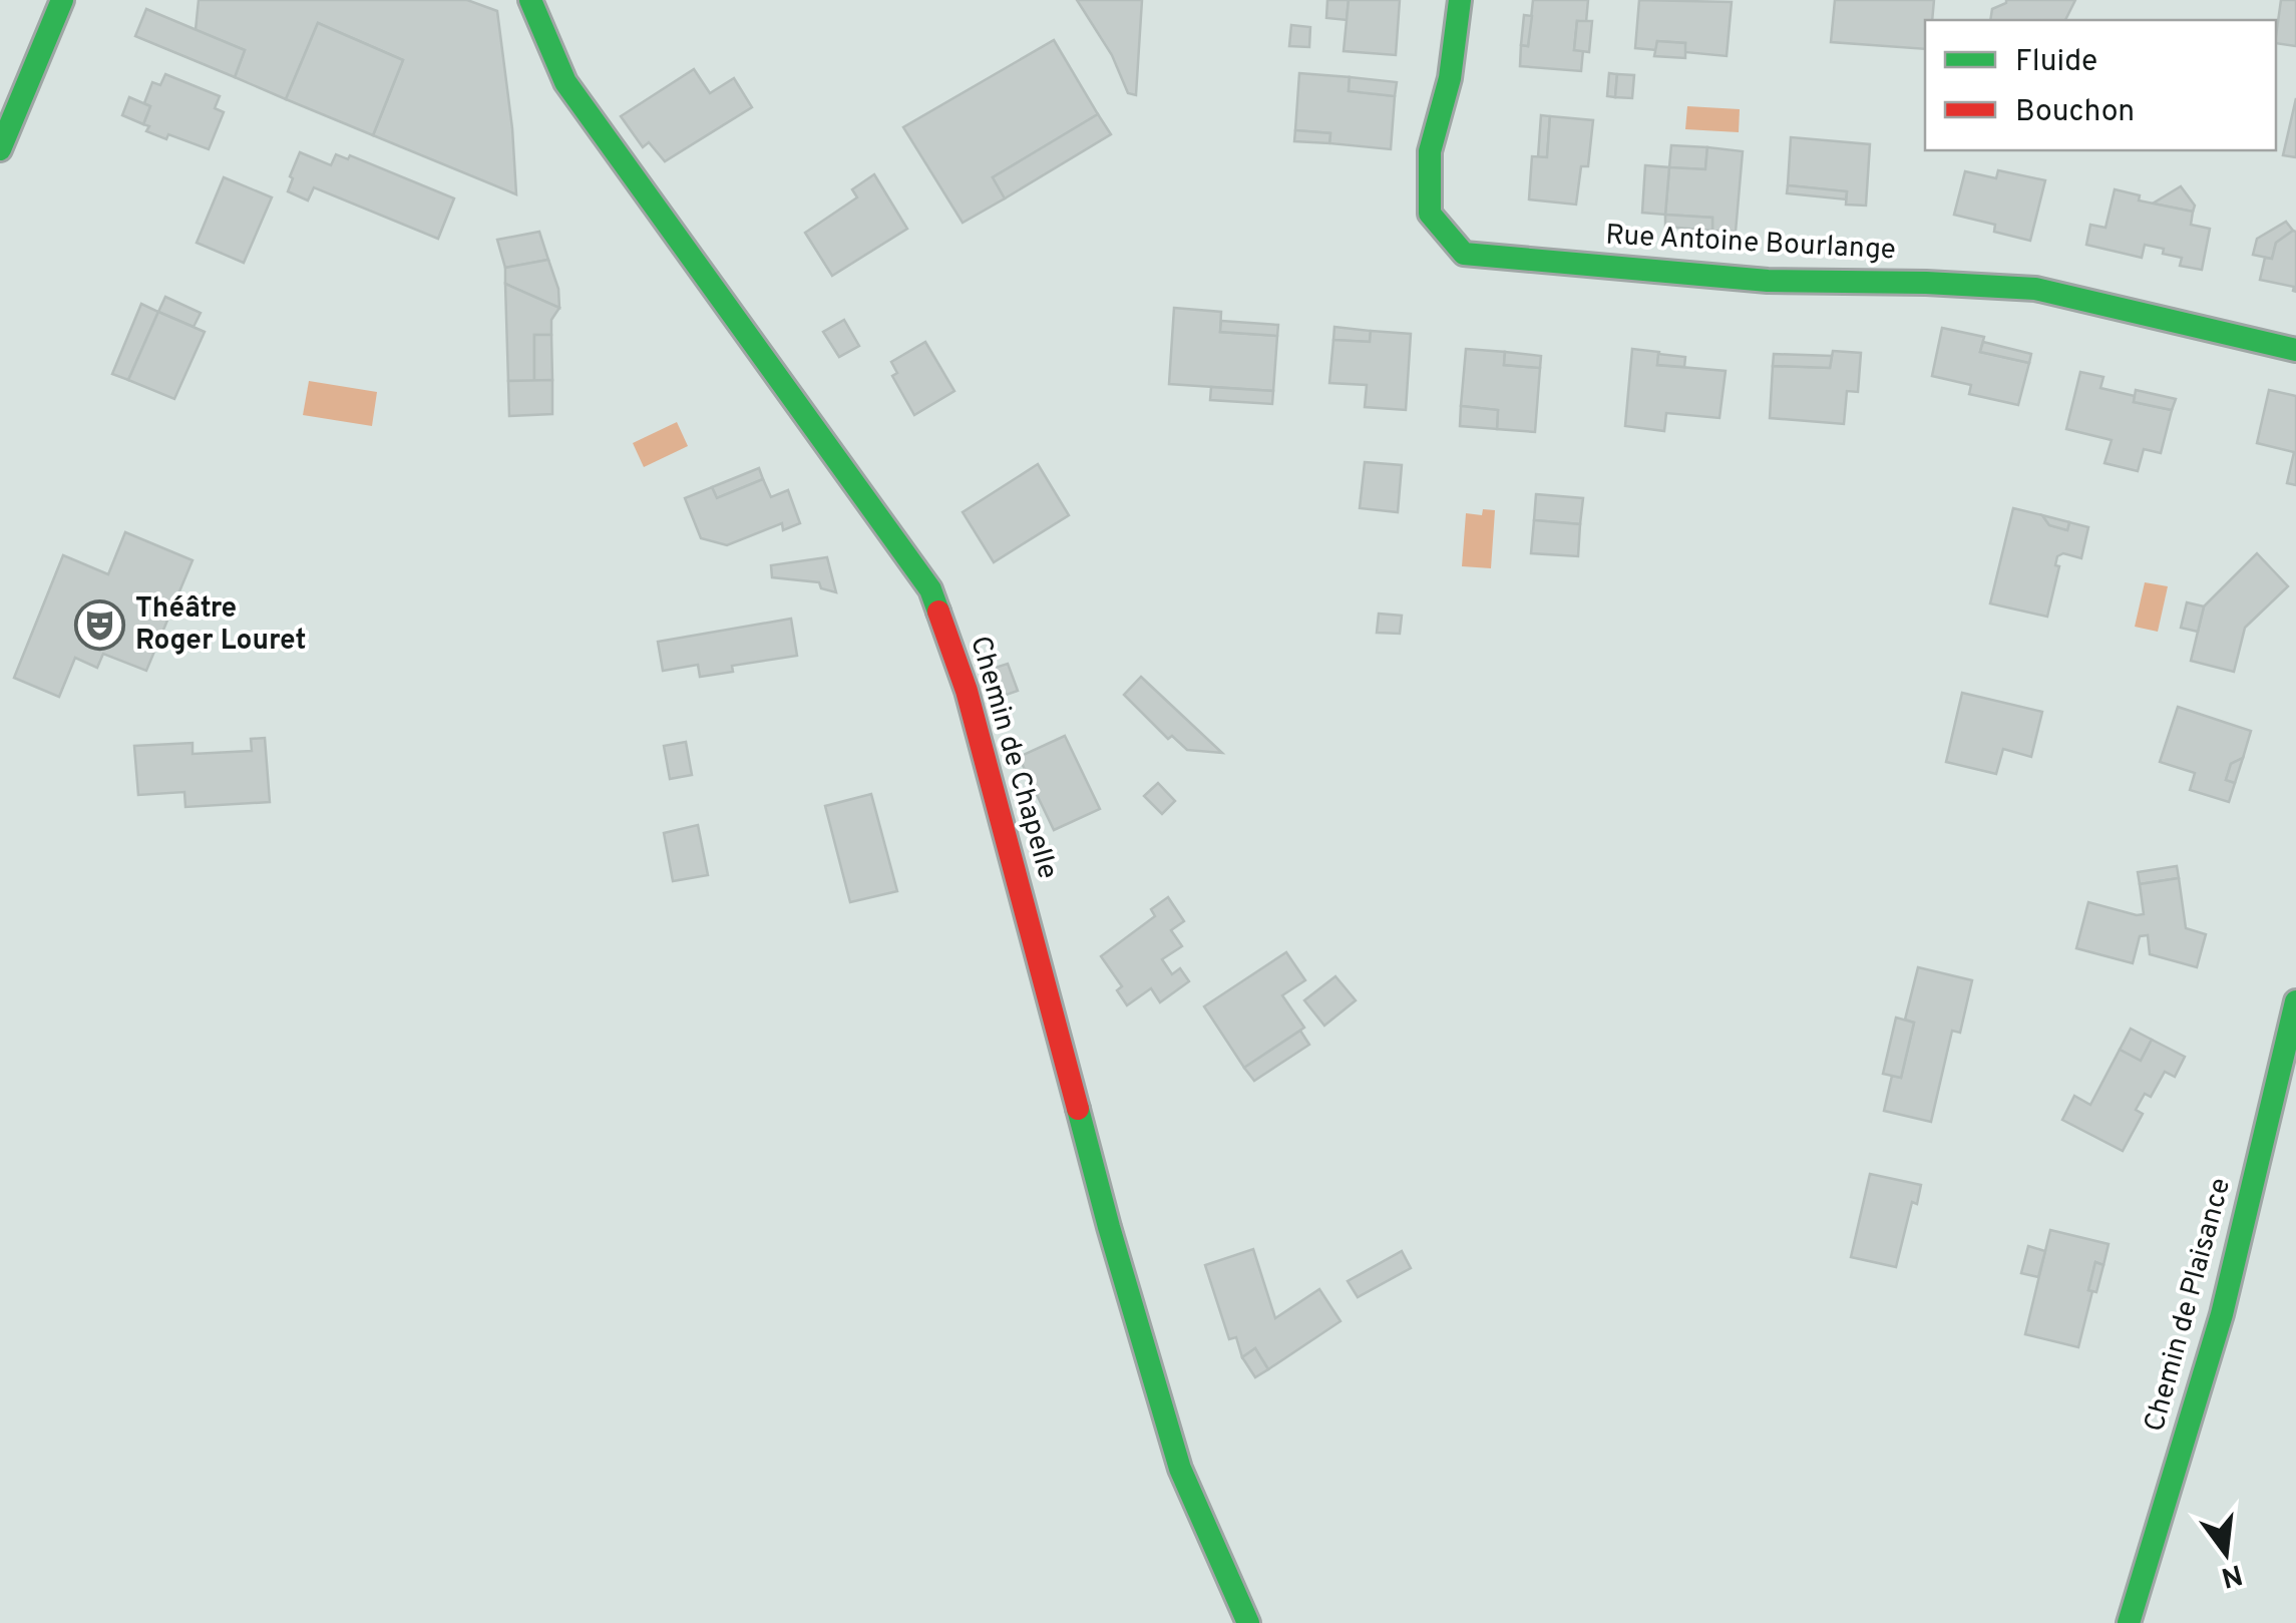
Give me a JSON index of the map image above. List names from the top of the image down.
{
  "streets": {
    "street": ["Rue Antoine Bourlange", "Chemin de Chapelle", "Chemin de Plaisance"]
  },
  "places": {
    "theatre": ["Théâtre Roger Louret"]
  },
  "legend": ["Fluide", "Bouchon"],
  "north": "bottom"
}
